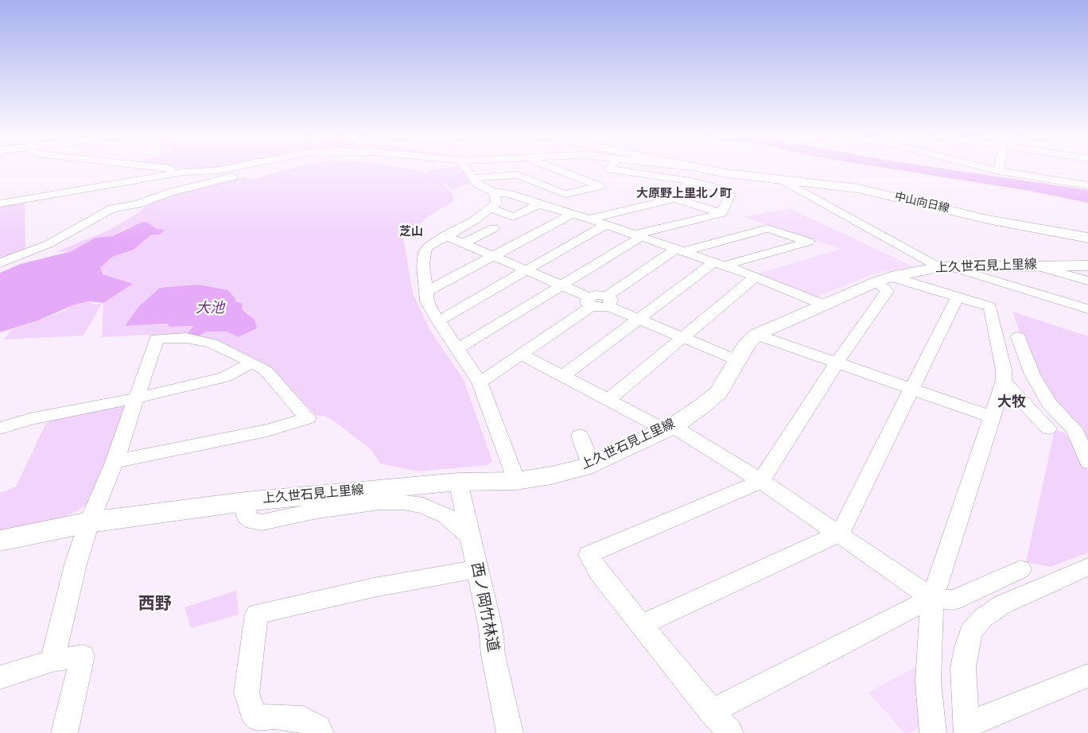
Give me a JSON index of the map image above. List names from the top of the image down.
{
  "streets": {
    "main road": ["中山向日線", "上久世石見上里線"],
    "street": ["西ノ岡竹林道"]
  },
  "crossings": [
    ["上久世石見上里線", "西ノ岡竹林道"]
  ],
  "districts": [
    "大原野上里北ノ町",
    "芝山",
    "大牧",
    "西野"
  ],
  "water": ["大池"]
}
